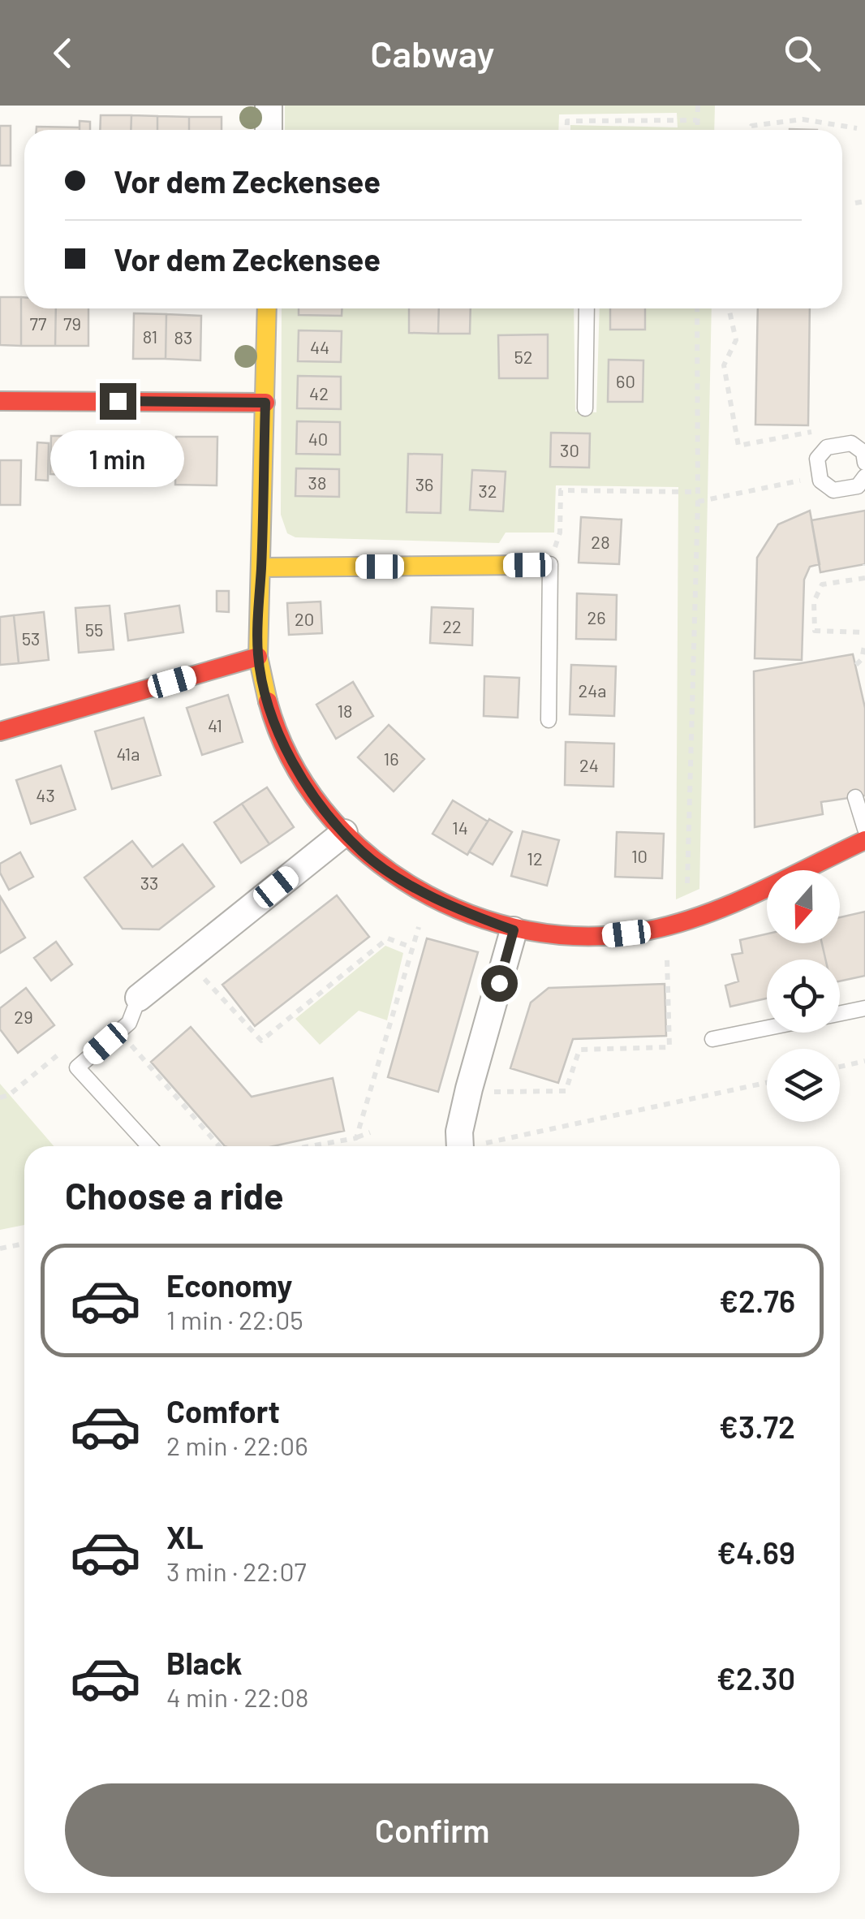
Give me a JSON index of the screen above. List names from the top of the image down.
{
  "house_numbers": [
    "77",
    "79",
    "81",
    "83",
    "44",
    "52",
    "60",
    "42",
    "40",
    "30",
    "38",
    "36",
    "32",
    "28",
    "26",
    "20",
    "22",
    "55",
    "53",
    "24a",
    "18",
    "41",
    "41a",
    "16",
    "24",
    "43",
    "14",
    "10",
    "12",
    "33",
    "29"
  ],
  "north": "bottom",
  "page": {
    "header": "Cabway",
    "banner": ["Vor dem Zeckensee", "Vor dem Zeckensee"],
    "bubble": "1 min",
    "heading": "Choose a ride",
    "list": [
      {
        "name": "Economy",
        "note": "1 min · 22:05",
        "value": "€2.76"
      },
      {
        "name": "Comfort",
        "note": "2 min · 22:06",
        "value": "€3.72"
      },
      {
        "name": "XL",
        "note": "3 min · 22:07",
        "value": "€4.69"
      },
      {
        "name": "Black",
        "note": "4 min · 22:08",
        "value": "€2.30"
      }
    ],
    "buttons": "Confirm"
  }
}
